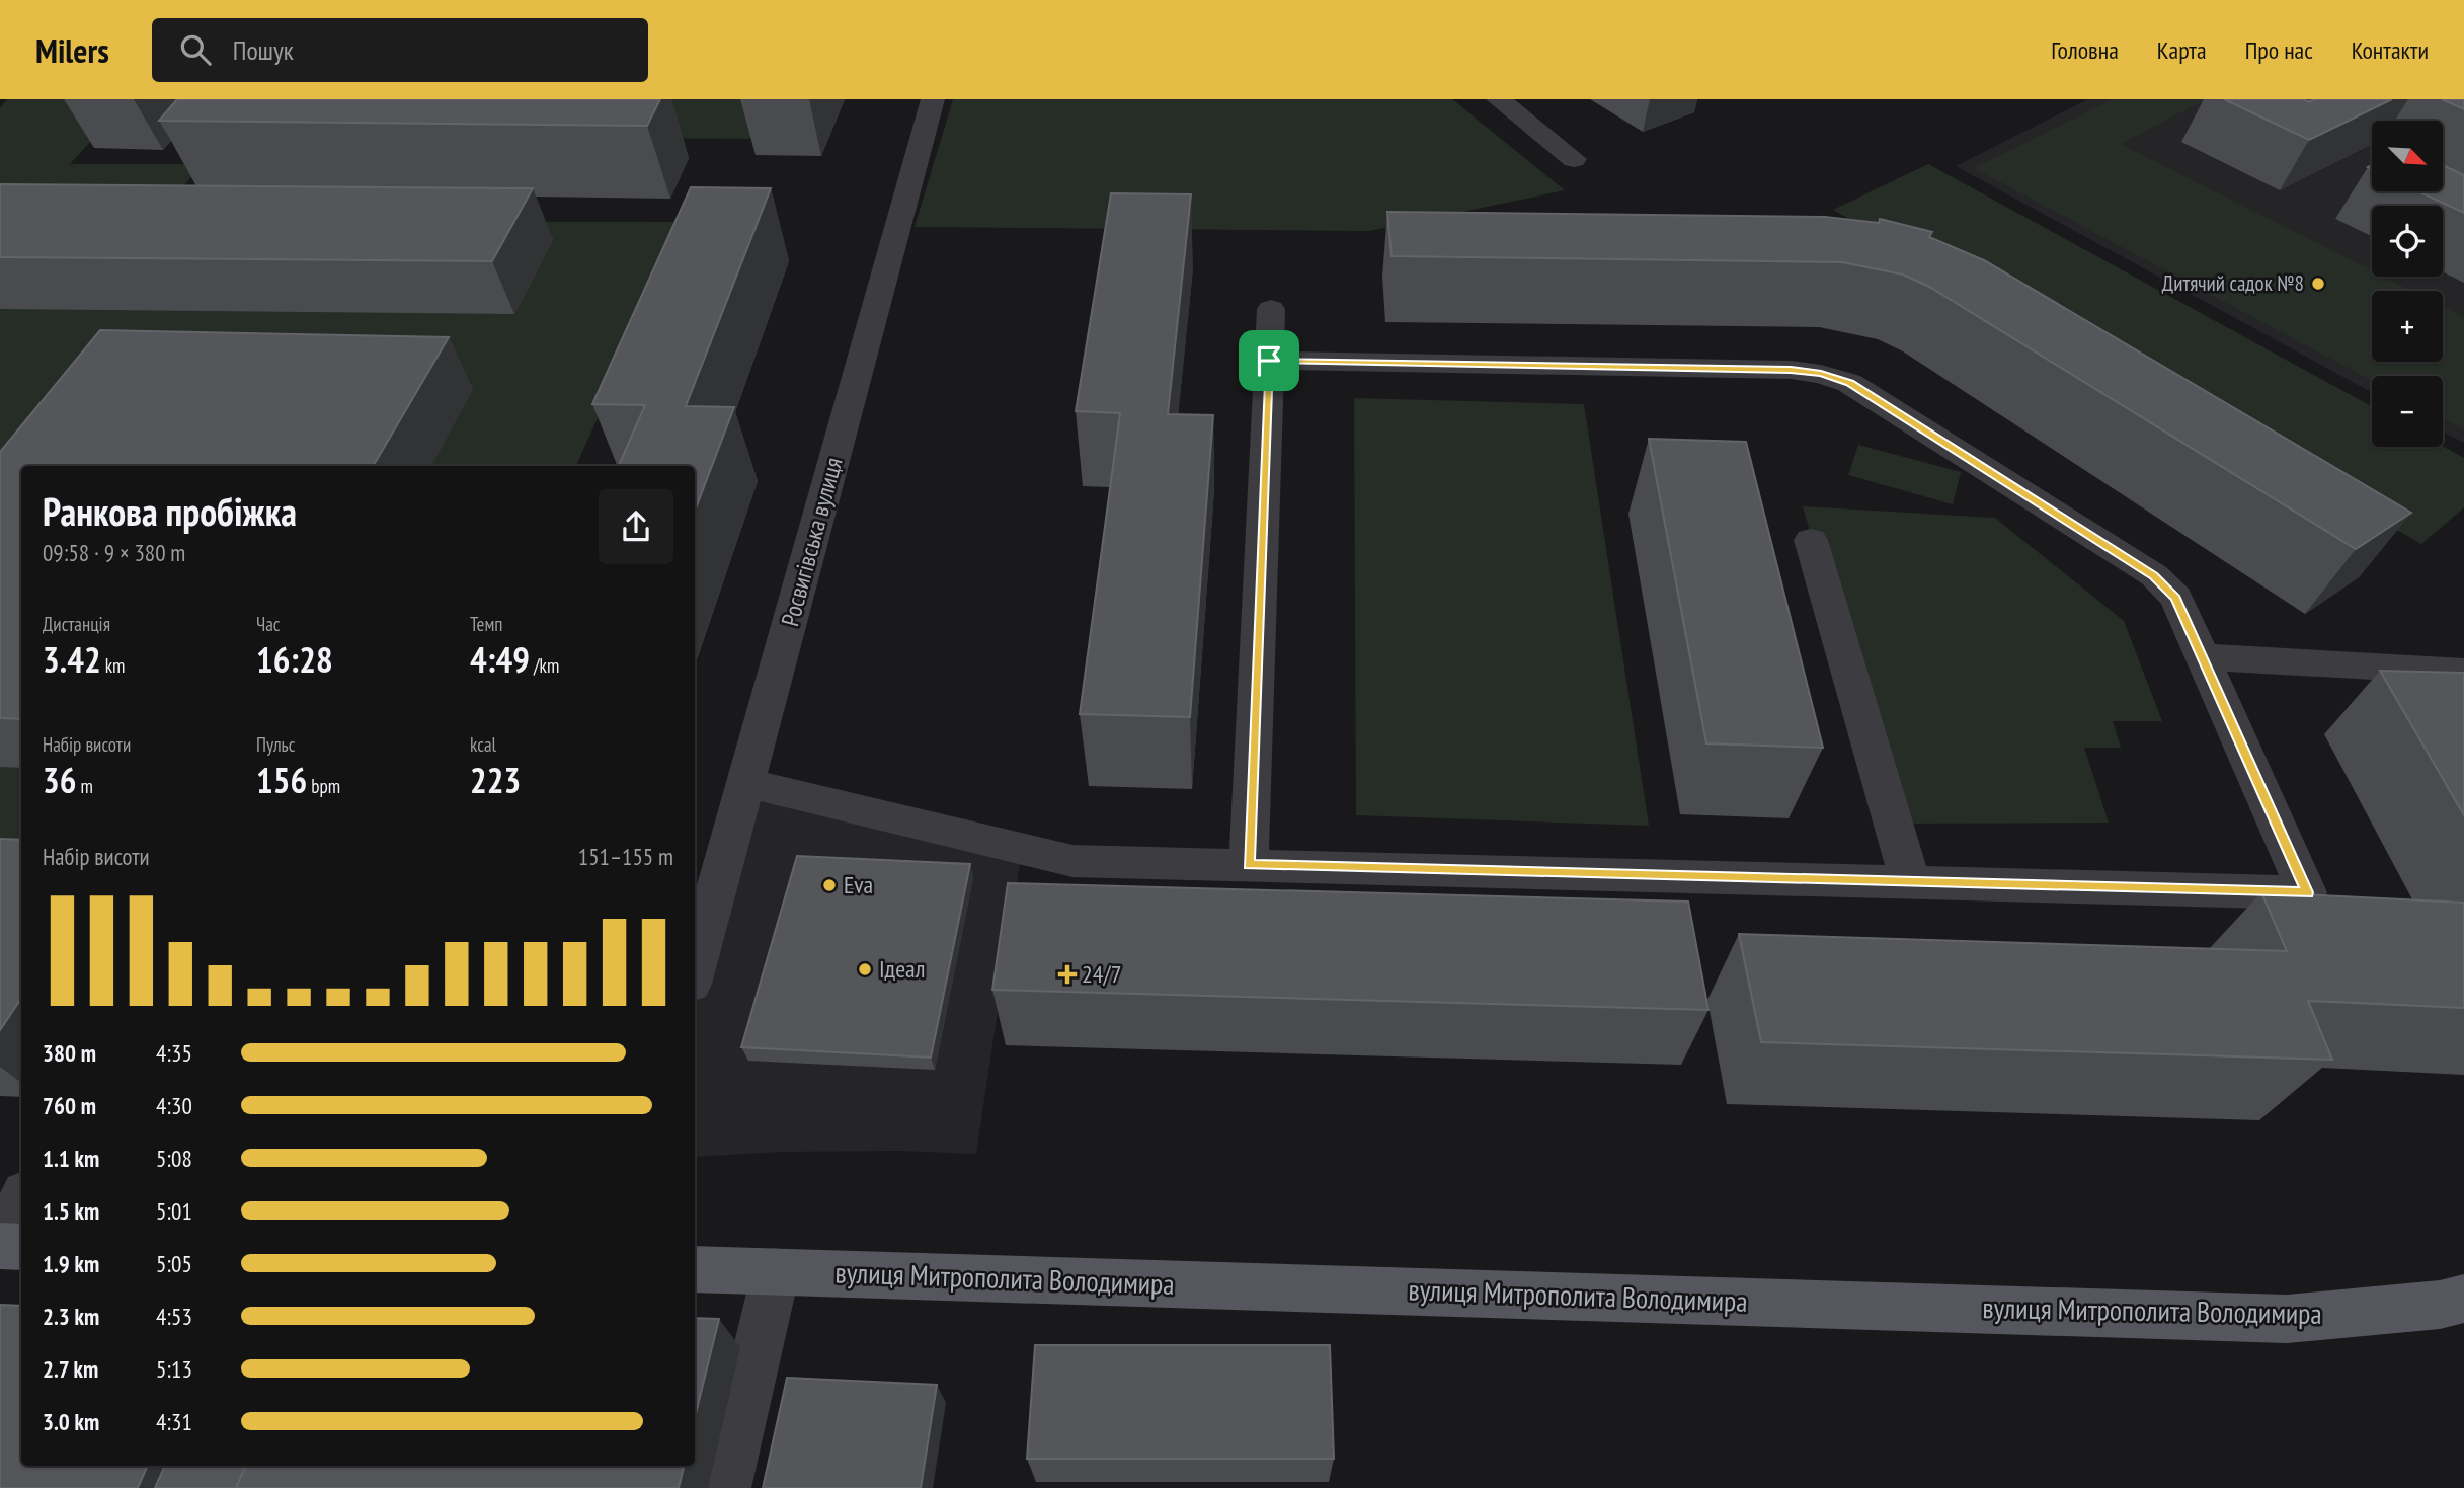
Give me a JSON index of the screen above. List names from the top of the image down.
{
  "streets": {
    "main road": ["вулиця Митрополита Володимира"],
    "street": ["Росвигівська вулиця"]
  },
  "places": {
    "other": ["Дитячий садок №8", "Eva", "Ідеал"],
    "health": ["24/7"]
  },
  "north": "bottom right",
  "page": {
    "header": "Milers",
    "search": "Пошук",
    "nav": [
      "Головна",
      "Карта",
      "Про нас",
      "Контакти"
    ],
    "map_buttons": ["+", "−"],
    "heading": ["Ранкова пробіжка", "09:58 · 9 × 380 m"],
    "stats": [
      ["Дистанція", "3.42 km"],
      ["Час", "16:28"],
      ["Темп", "4:49 /km"],
      ["Набір висоти", "36 m"],
      ["Пульс", "156 bpm"],
      ["kcal", "223"]
    ],
    "chart": ["Набір висоти", "151–155 m"],
    "list": [
      {
        "name": "380 m",
        "note": "4:35"
      },
      {
        "name": "760 m",
        "note": "4:30"
      },
      {
        "name": "1.1 km",
        "note": "5:08"
      },
      {
        "name": "1.5 km",
        "note": "5:01"
      },
      {
        "name": "1.9 km",
        "note": "5:05"
      },
      {
        "name": "2.3 km",
        "note": "4:53"
      },
      {
        "name": "2.7 km",
        "note": "5:13"
      },
      {
        "name": "3.0 km",
        "note": "4:31"
      }
    ]
  }
}
